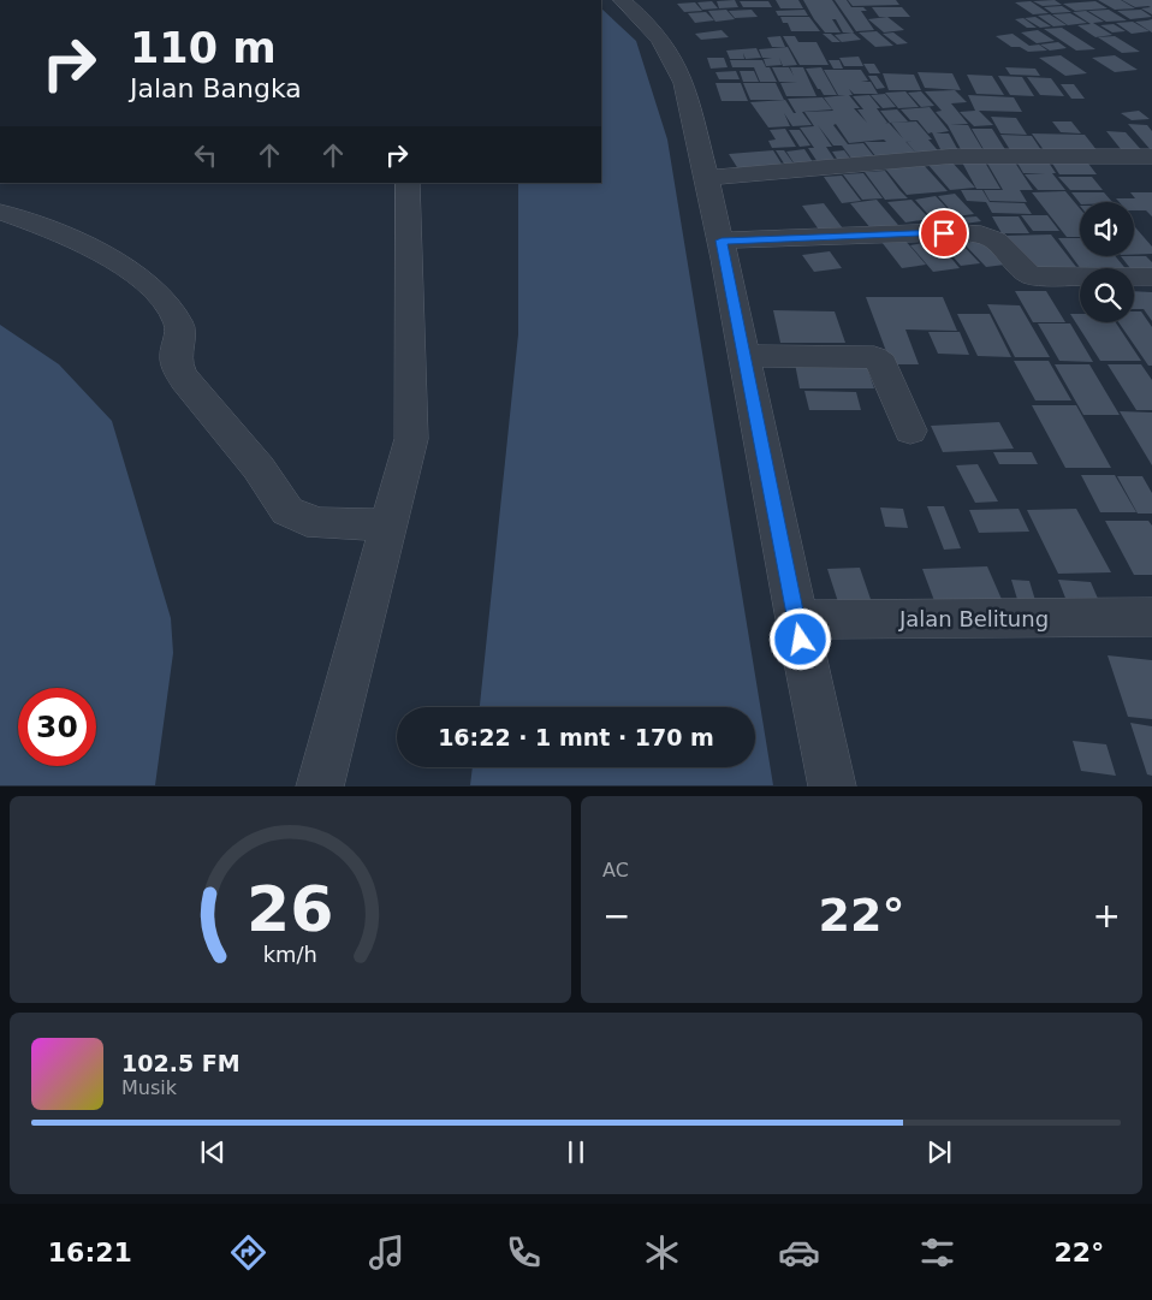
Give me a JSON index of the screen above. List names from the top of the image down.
{
  "streets": {
    "street": ["Jalan Belitung"]
  },
  "page": {
    "turn": ["110 m", "Jalan Bangka"],
    "limit": "30",
    "trip": "16:22 · 1 mnt · 170 m",
    "tile": "AC",
    "heat": ["−", "22°", "+"],
    "song": ["102.5 FM", "Musik"],
    "tabs": ["16:21", "22°"],
    "gauge": ["26", "km/h"]
  }
}
